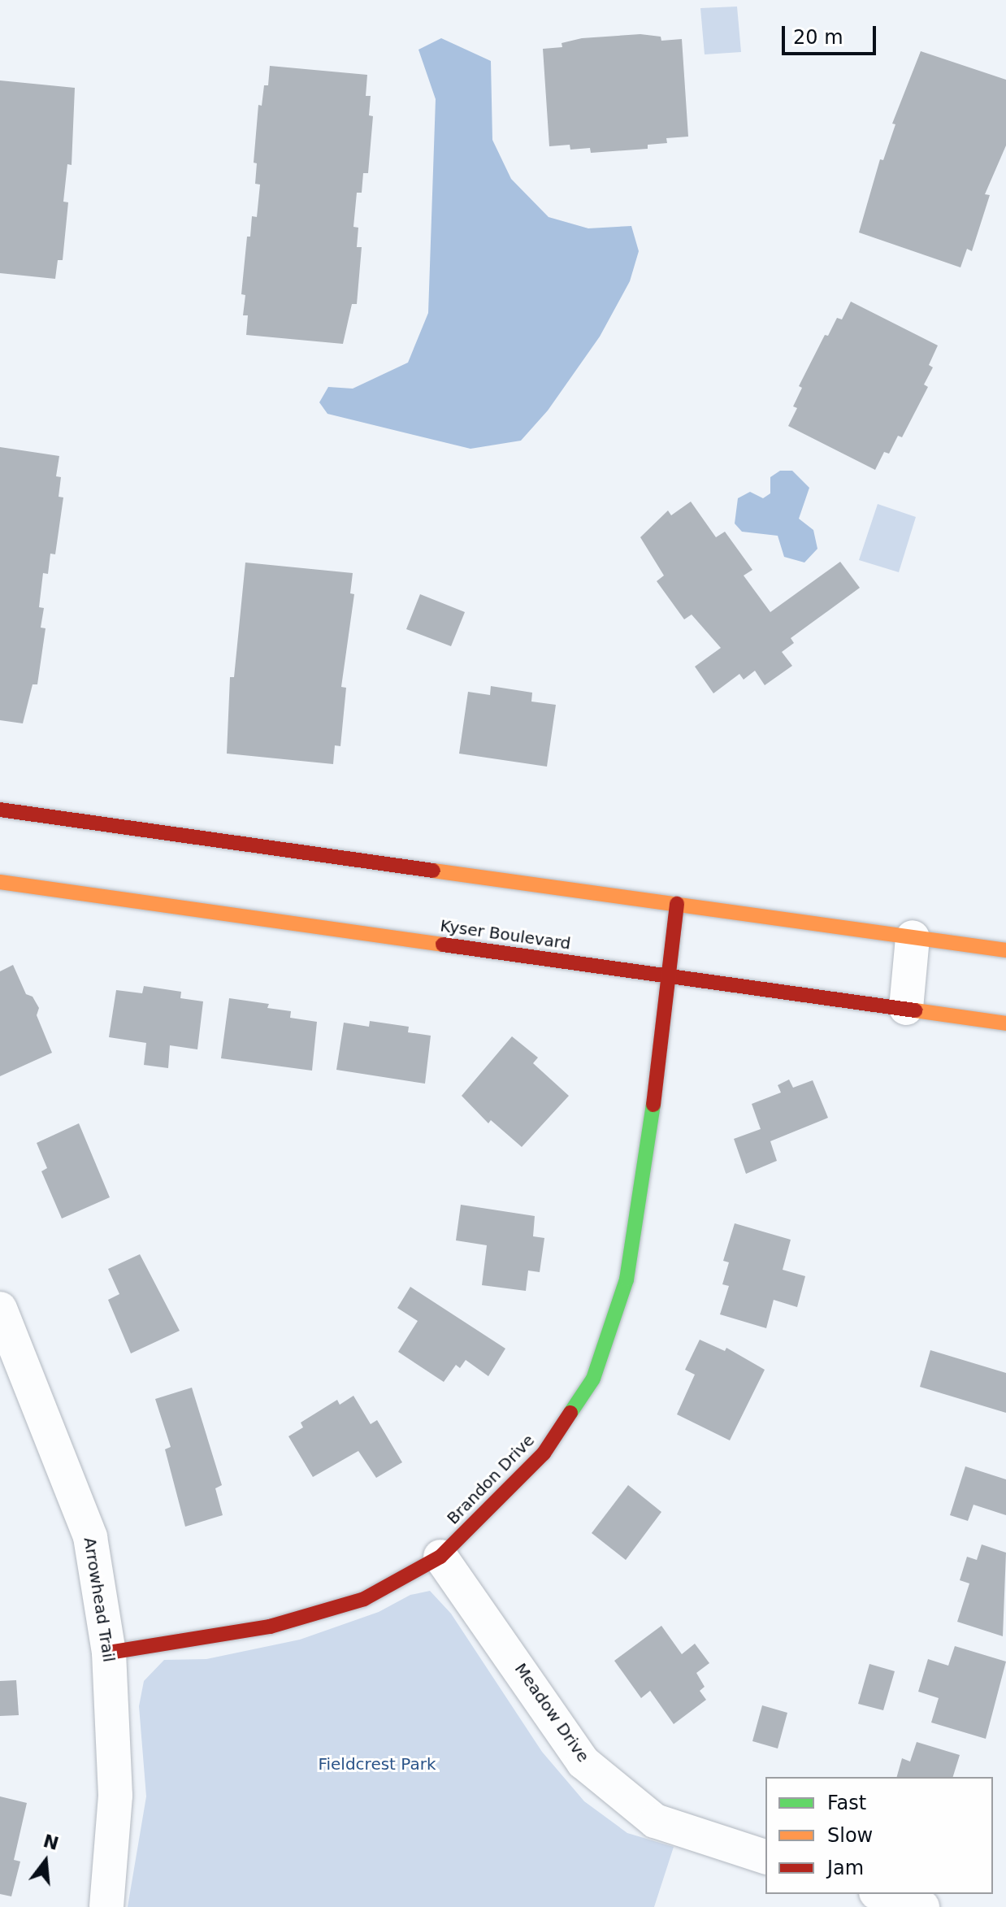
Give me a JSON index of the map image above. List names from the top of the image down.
{
  "streets": {
    "street": [
      "Kyser Boulevard",
      "Brandon Drive",
      "Arrowhead Trail",
      "Meadow Drive"
    ]
  },
  "crossings": [
    ["Kyser Boulevard", "Brandon Drive"],
    ["Brandon Drive", "Arrowhead Trail"],
    ["Brandon Drive", "Meadow Drive"]
  ],
  "parks": ["Fieldcrest Park"],
  "legend": ["Fast", "Slow", "Jam"],
  "scale_bar": "20 m",
  "north": "top"
}
